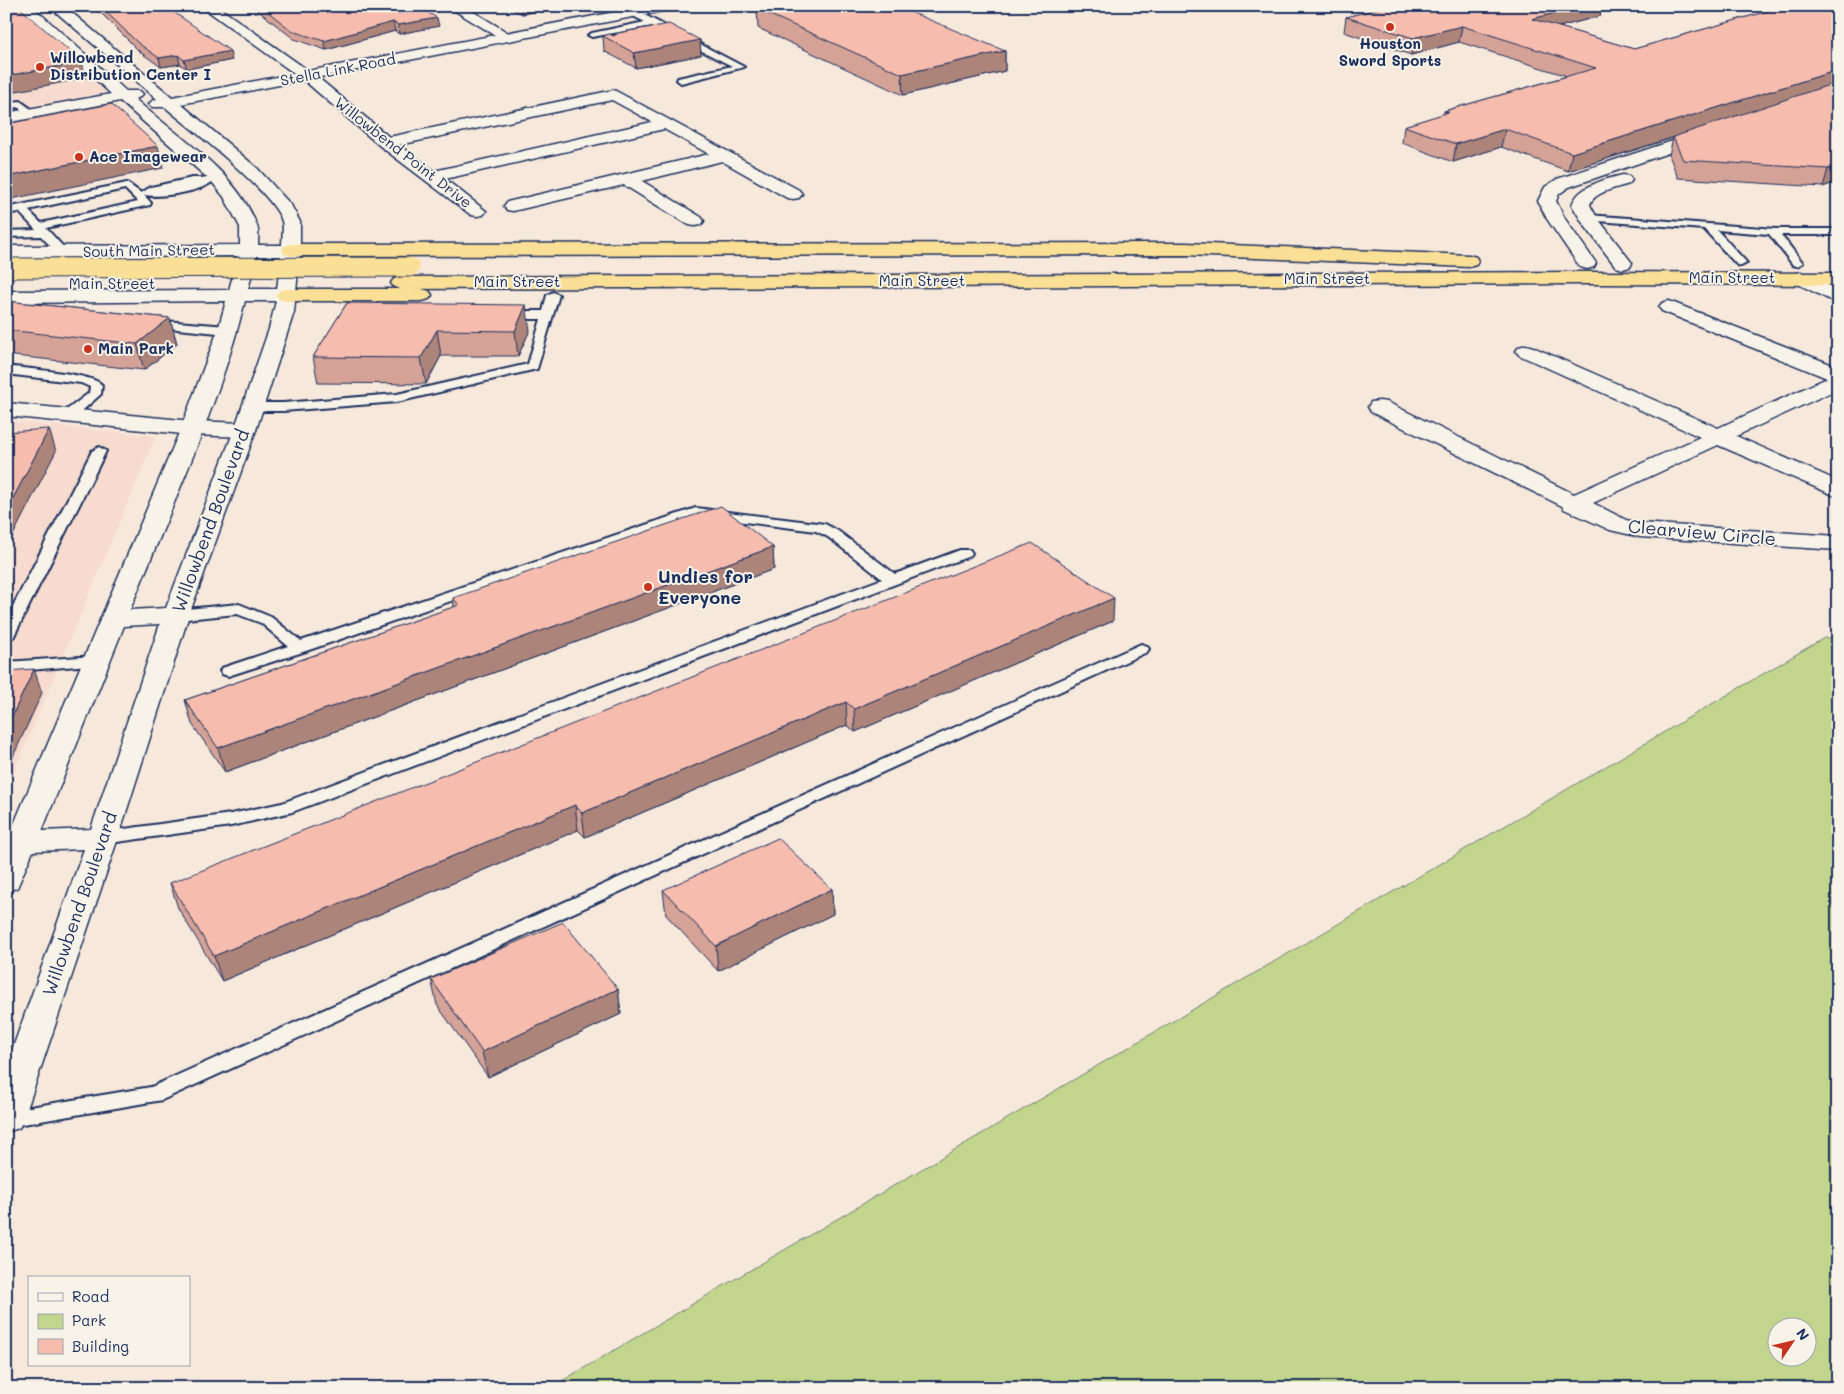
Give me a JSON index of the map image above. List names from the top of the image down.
{
  "streets": {
    "highway": ["Main Street"],
    "main road": [
      "Stella Link Road",
      "Willowbend Point Drive",
      "South Main Street",
      "Willowbend Boulevard",
      "Clearview Circle"
    ]
  },
  "crossings": [
    ["Stella Link Road", "Willowbend Point Drive"],
    ["Stella Link Road", "Willowbend Boulevard"],
    ["South Main Street", "Willowbend Boulevard"]
  ],
  "places": [
    "Houston Sword Sports",
    "Willowbend Distribution Center I",
    "Ace Imagewear",
    "Main Park",
    "Undies for Everyone"
  ],
  "legend": ["Road", "Park", "Building"],
  "north": "top right"
}
